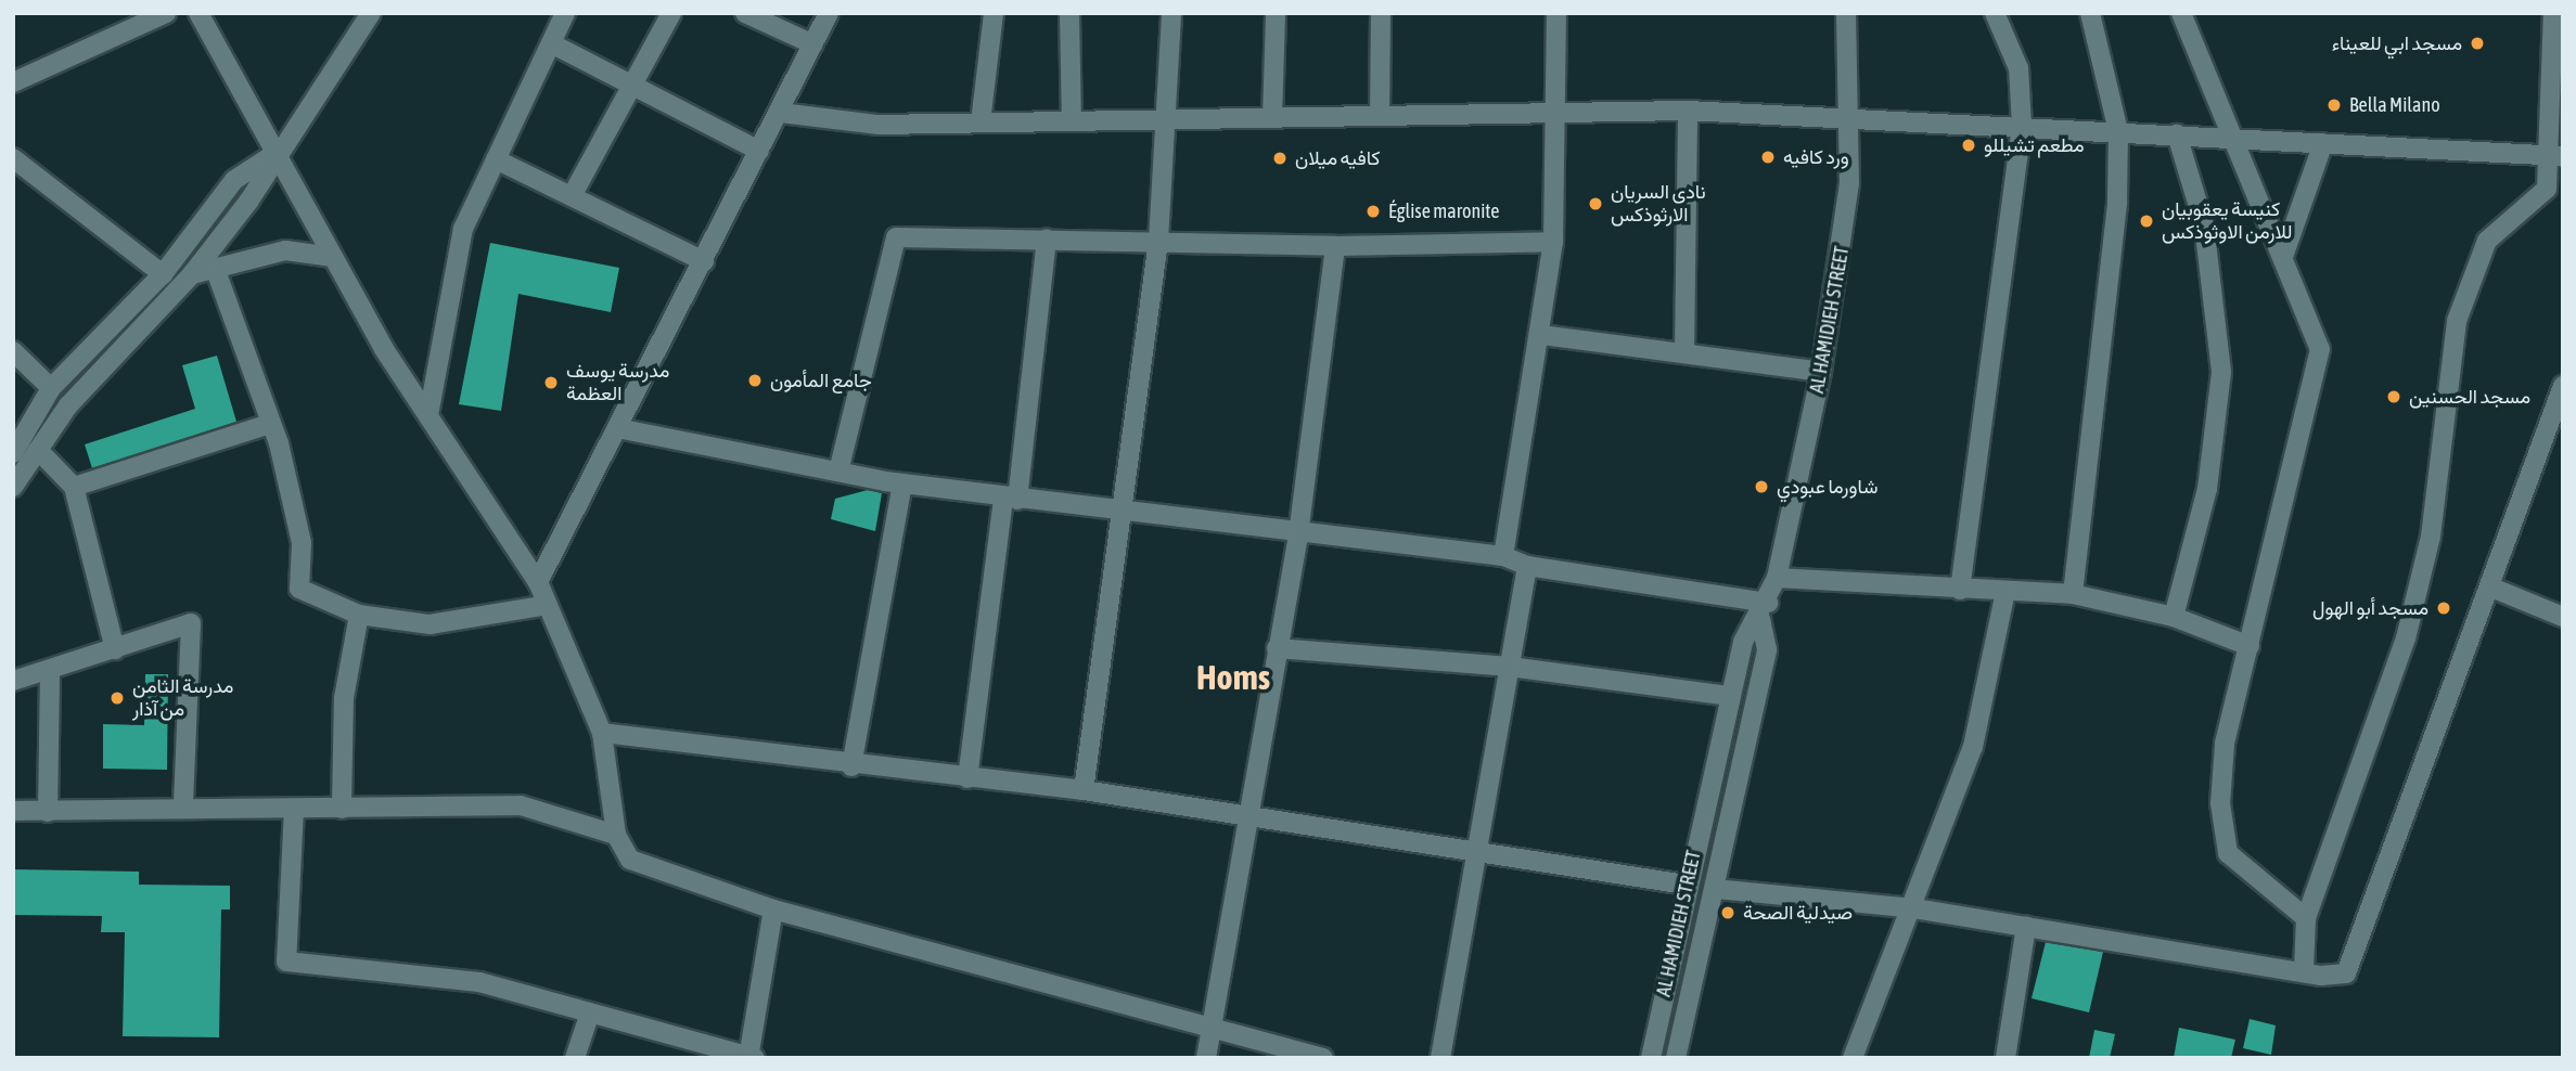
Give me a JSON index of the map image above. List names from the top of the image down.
{
  "streets": {
    "street": ["AL HAMIDIEH STREET"]
  },
  "districts": ["Homs"],
  "places": [
    "مسجد ابي للعيناء",
    "Bella Milano",
    "مطعم تشيللو",
    "ورد كافيه",
    "كافيه ميلان",
    "نادي السريان الارثوذكس",
    "Église maronite",
    "كنيسة يعقوبيان للارمن الاوثوذكس",
    "جامع المأمون",
    "مدرسة يوسف العظمة",
    "مسجد الحسنين",
    "شاورما عبودي",
    "مسجد أبو الهول",
    "مدرسة الثامن من آذار",
    "صيدلية الصحة"
  ]
}
